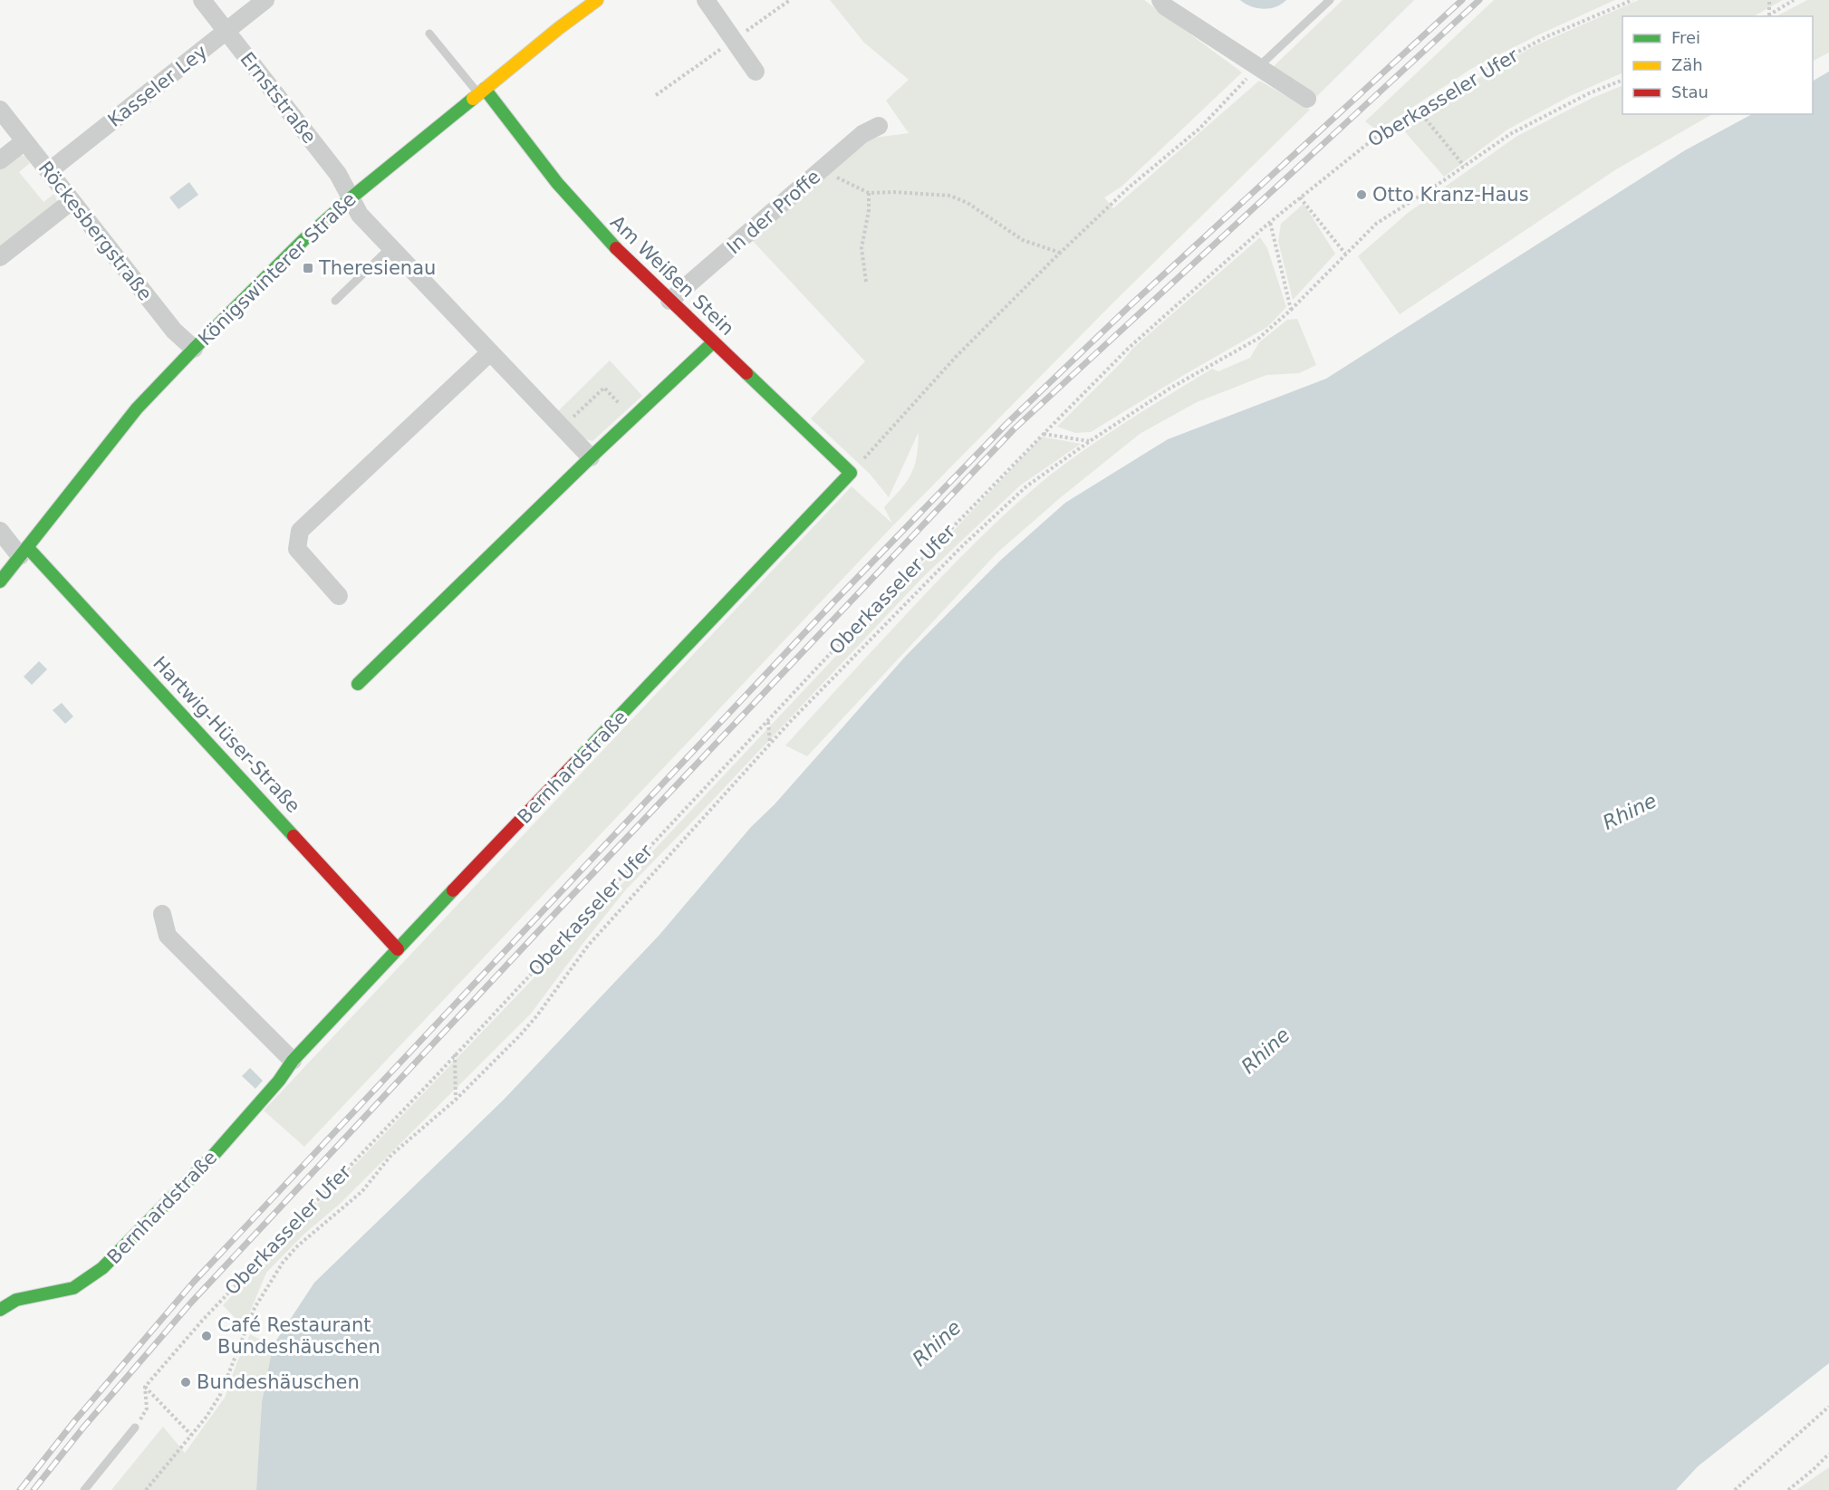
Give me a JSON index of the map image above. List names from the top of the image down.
{
  "streets": {
    "street": [
      "Kasseler Ley",
      "Ernststraße",
      "In der Proffe",
      "Röckesbergstraße",
      "Königswinterer Straße",
      "Am Weißen Stein",
      "Hartwig-Hüser-Straße",
      "Bernhardstraße"
    ],
    "path": ["Oberkasseler Ufer"]
  },
  "crossings": [
    ["Kasseler Ley", "Ernststraße"],
    ["Kasseler Ley", "Röckesbergstraße"],
    ["Ernststraße", "Königswinterer Straße"],
    ["In der Proffe", "Am Weißen Stein"],
    ["Röckesbergstraße", "Königswinterer Straße"],
    ["Königswinterer Straße", "Am Weißen Stein"],
    ["Königswinterer Straße", "Hartwig-Hüser-Straße"],
    ["Am Weißen Stein", "Bernhardstraße"],
    ["Hartwig-Hüser-Straße", "Bernhardstraße"]
  ],
  "water": ["Rhine"],
  "places": {
    "other": ["Otto Kranz-Haus", "Café Restaurant Bundeshäuschen", "Bundeshäuschen"],
    "transit": ["Theresienau"]
  },
  "legend": ["Frei", "Zäh", "Stau"]
}
